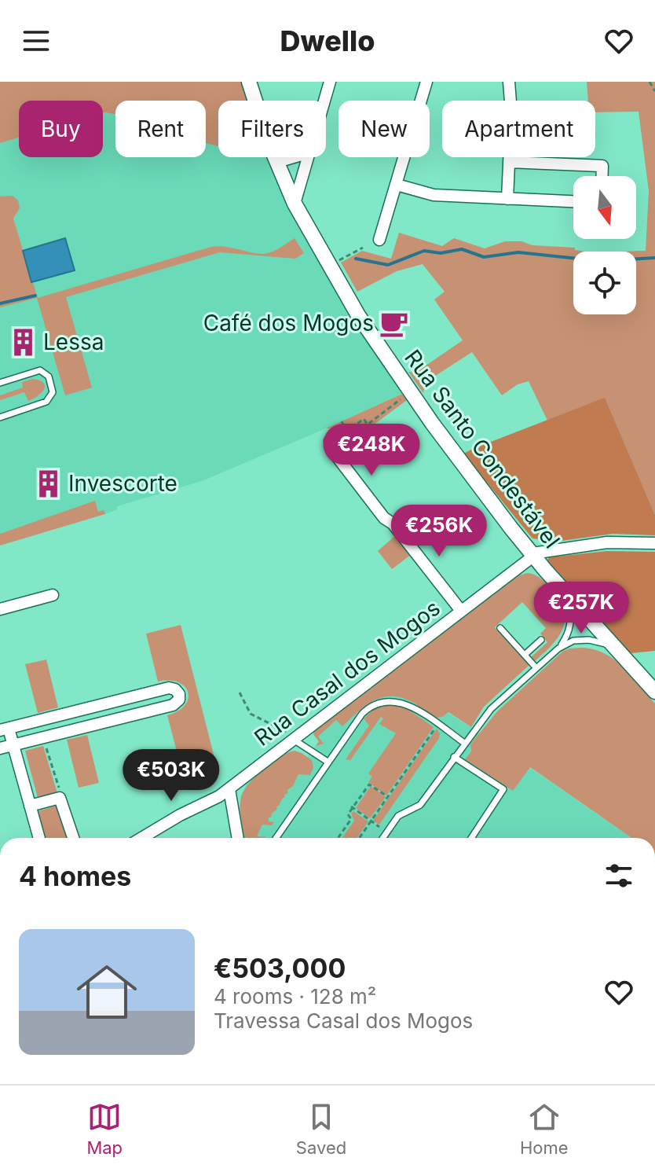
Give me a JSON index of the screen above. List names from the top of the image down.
{
  "streets": {
    "street": ["Rua Santo Condestável", "Rua Casal dos Mogos"]
  },
  "crossings": [
    ["Rua Santo Condestável", "Rua Casal dos Mogos"]
  ],
  "places": {
    "cafe": ["Café dos Mogos"],
    "building": ["Lessa", "Invescorte"]
  },
  "north": "bottom",
  "page": {
    "header": "Dwello",
    "chip": [
      "Buy",
      "Rent",
      "Filters",
      "New",
      "Apartment"
    ],
    "price": [
      "€248K",
      "€256K",
      "€257K",
      "€503K"
    ],
    "heading": "4 homes",
    "list": [
      {
        "name": "€503,000",
        "note": "4 rooms · 128 m² · Travessa Casal dos Mogos"
      }
    ],
    "tabs": ["Map", "Saved", "Home"]
  }
}
